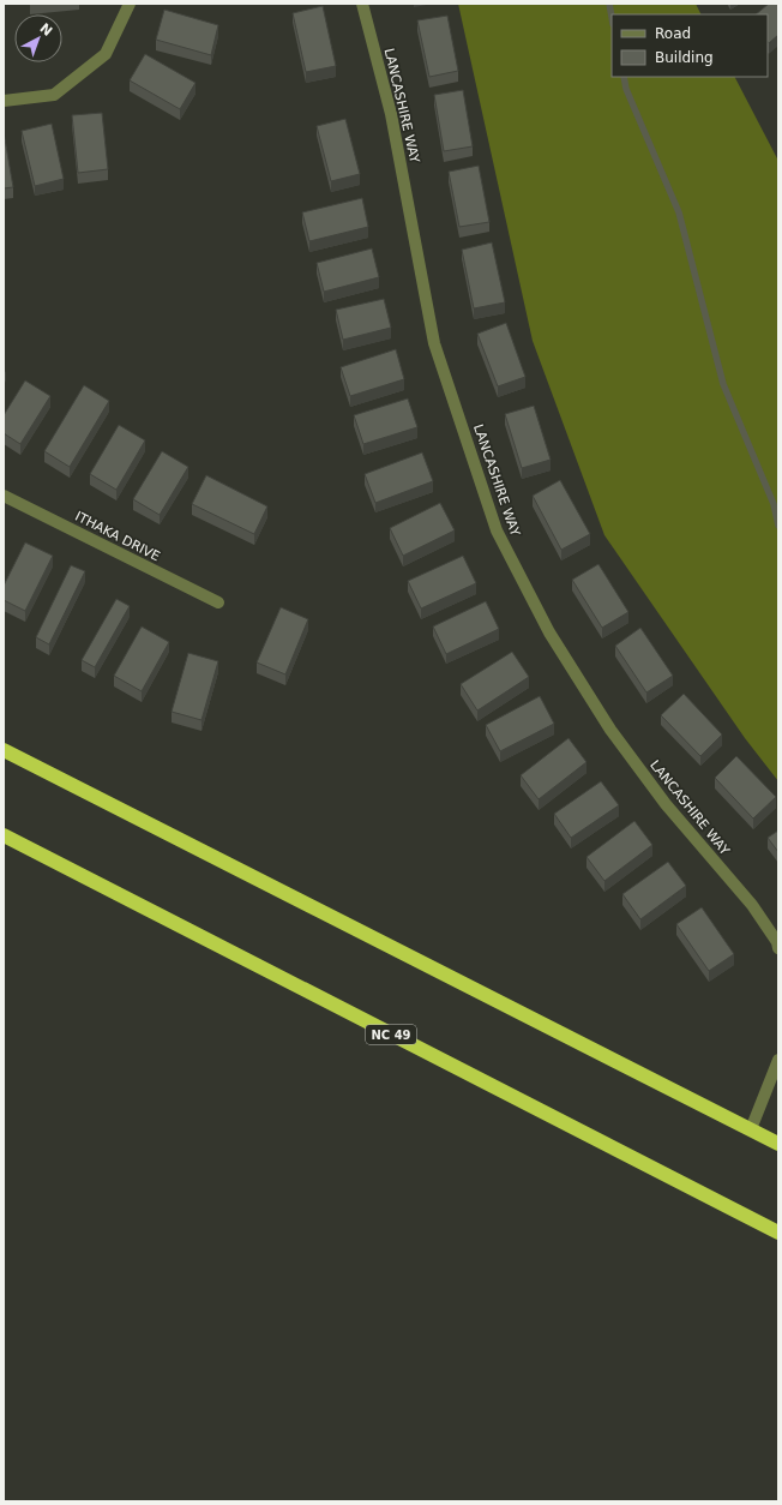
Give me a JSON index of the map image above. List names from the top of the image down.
{
  "streets": {
    "highway": ["NC 49"],
    "street": ["LANCASHIRE WAY", "ITHAKA DRIVE"]
  },
  "legend": ["Road", "Building"],
  "north": "top right"
}
